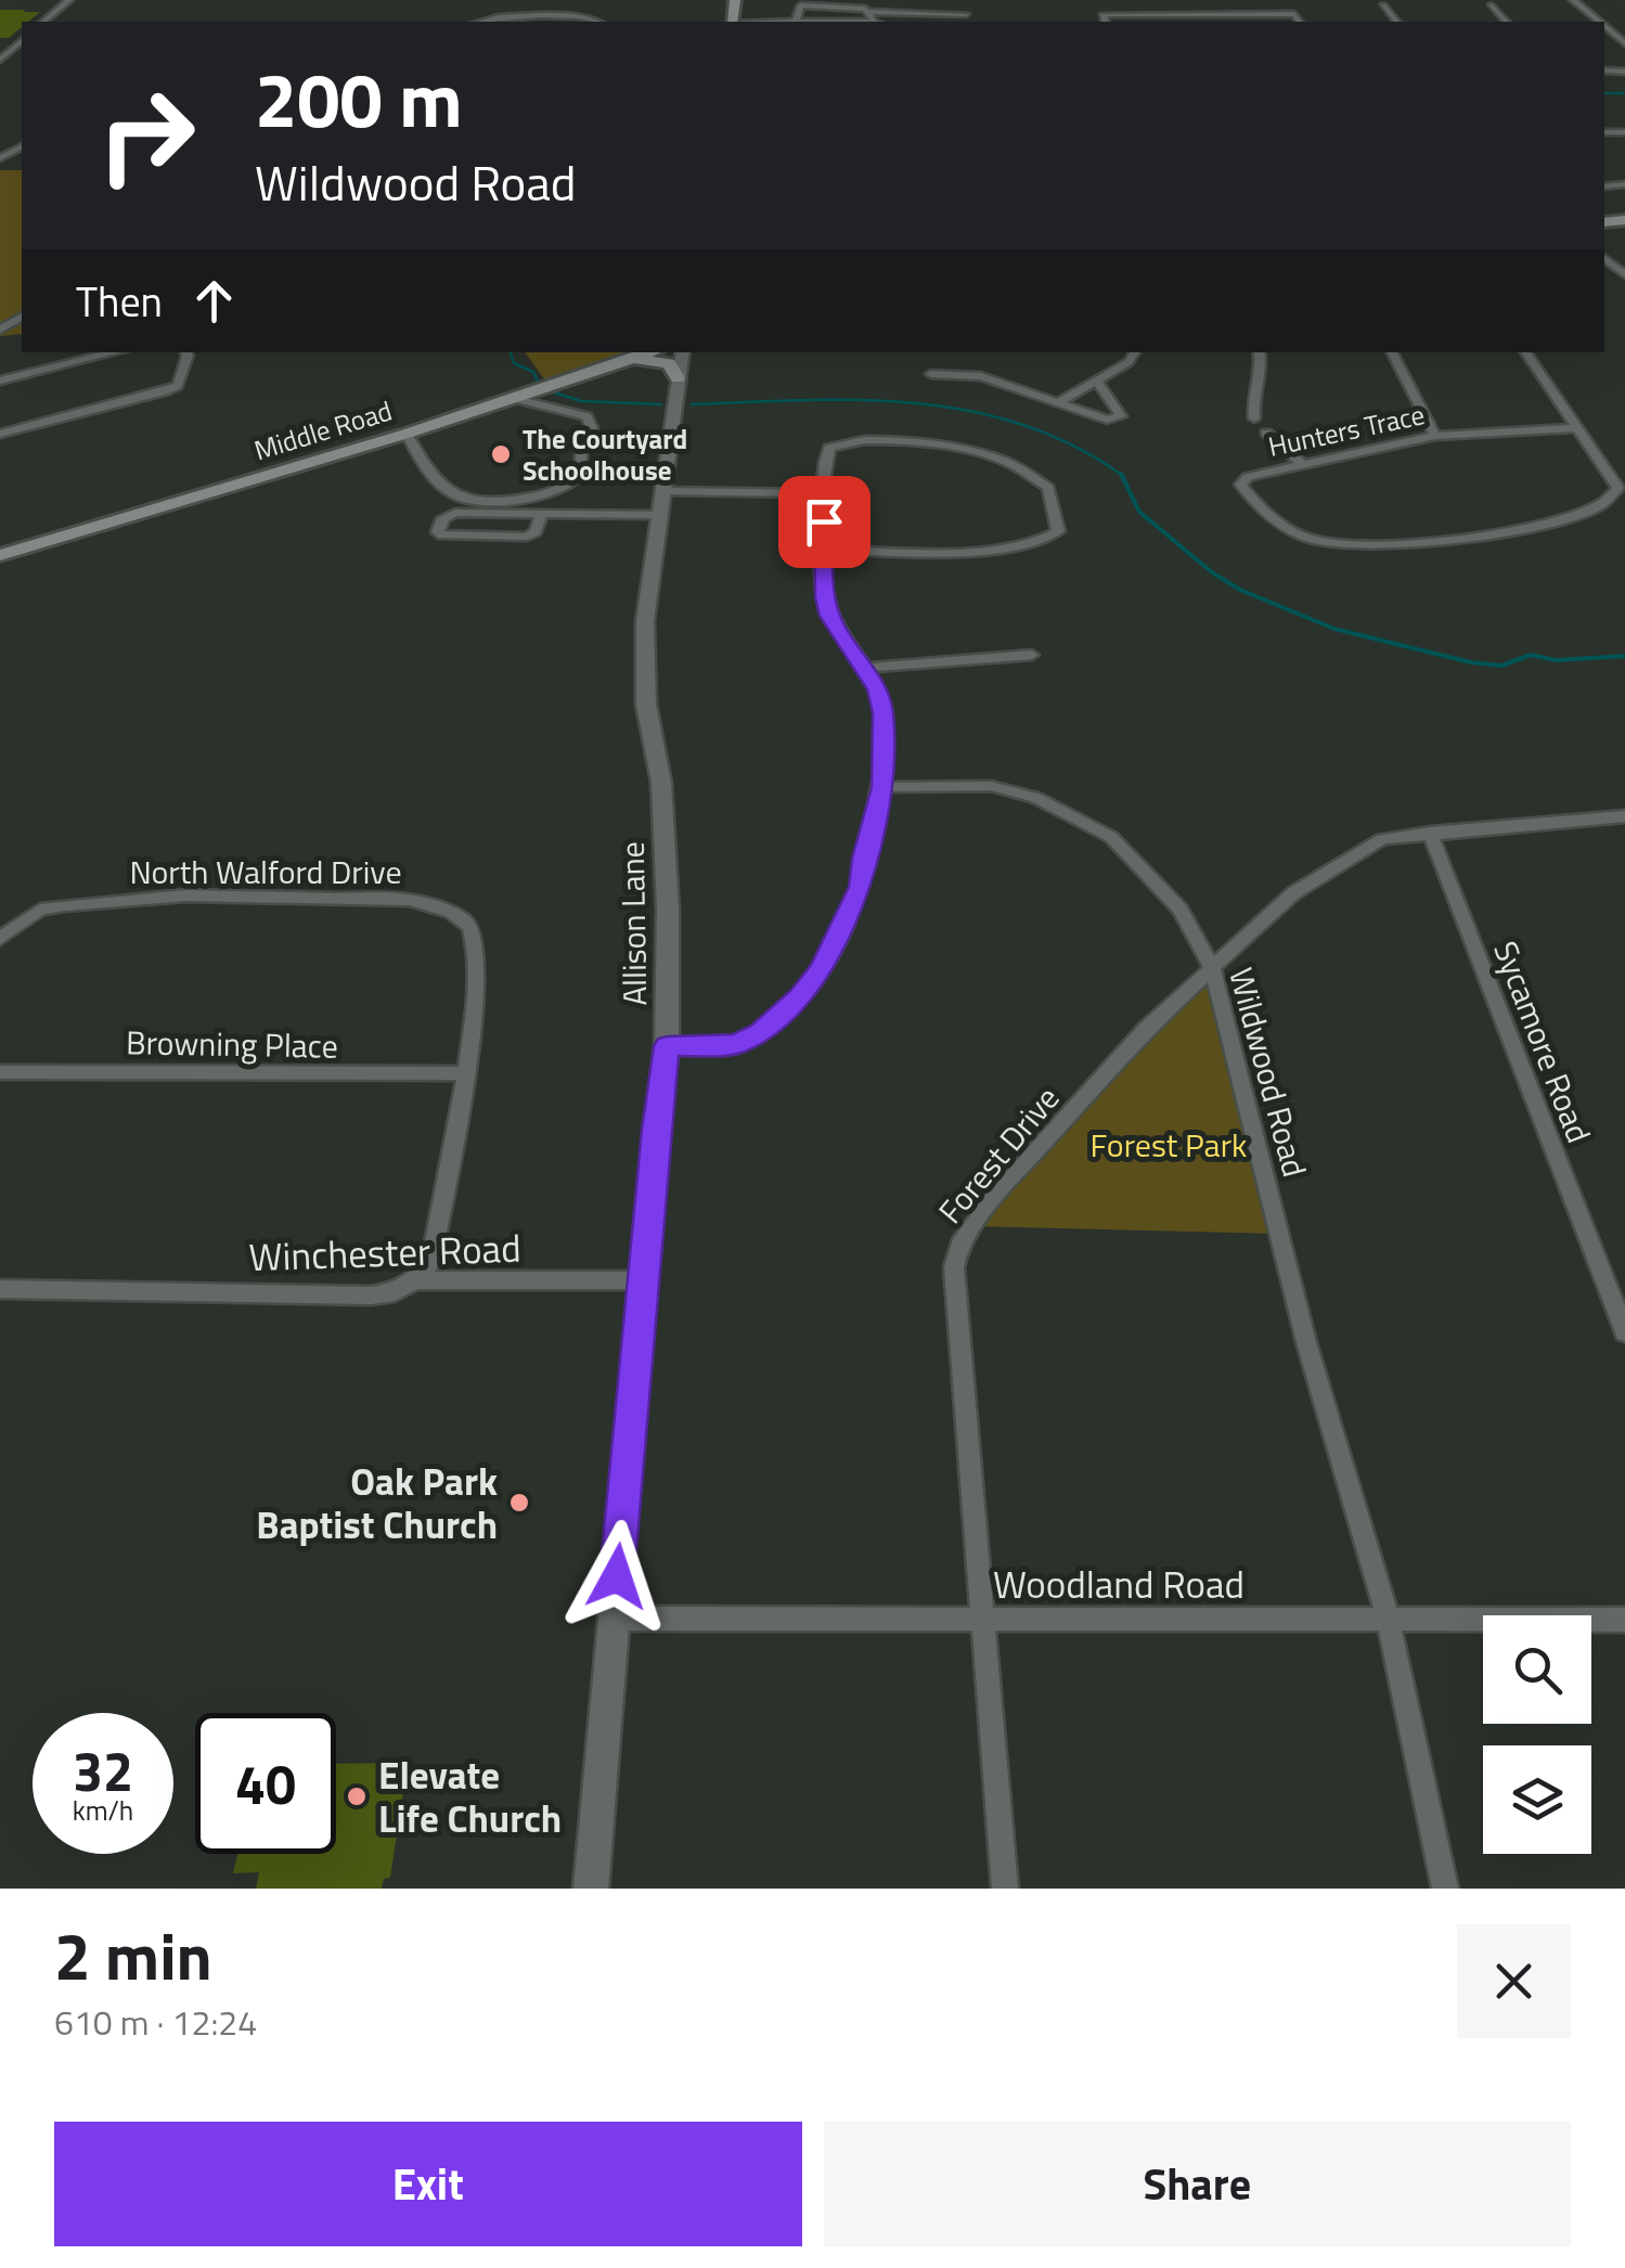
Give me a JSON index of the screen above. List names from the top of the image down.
{
  "streets": {
    "main road": ["Middle Road"],
    "street": [
      "Hunters Trace",
      "North Walford Drive",
      "Allison Lane",
      "Sycamore Road",
      "Browning Place",
      "Wildwood Road",
      "Forest Drive",
      "Winchester Road",
      "Woodland Road"
    ]
  },
  "crossings": [
    ["North Walford Drive", "Browning Place"],
    ["Allison Lane", "Winchester Road"],
    ["Allison Lane", "Woodland Road"],
    ["Sycamore Road", "Forest Drive"],
    ["Wildwood Road", "Forest Drive"],
    ["Wildwood Road", "Woodland Road"],
    ["Forest Drive", "Woodland Road"]
  ],
  "parks": ["Forest Park"],
  "places": ["The Courtyard Schoolhouse", "Oak Park Baptist Church", "Elevate Life Church"],
  "page": {
    "turn": ["200 m", "Wildwood Road"],
    "then": "Then",
    "speed": "32 km/h",
    "limit": "40",
    "heading": ["2 min", "610 m · 12:24"],
    "buttons": ["Exit", "Share"]
  }
}
